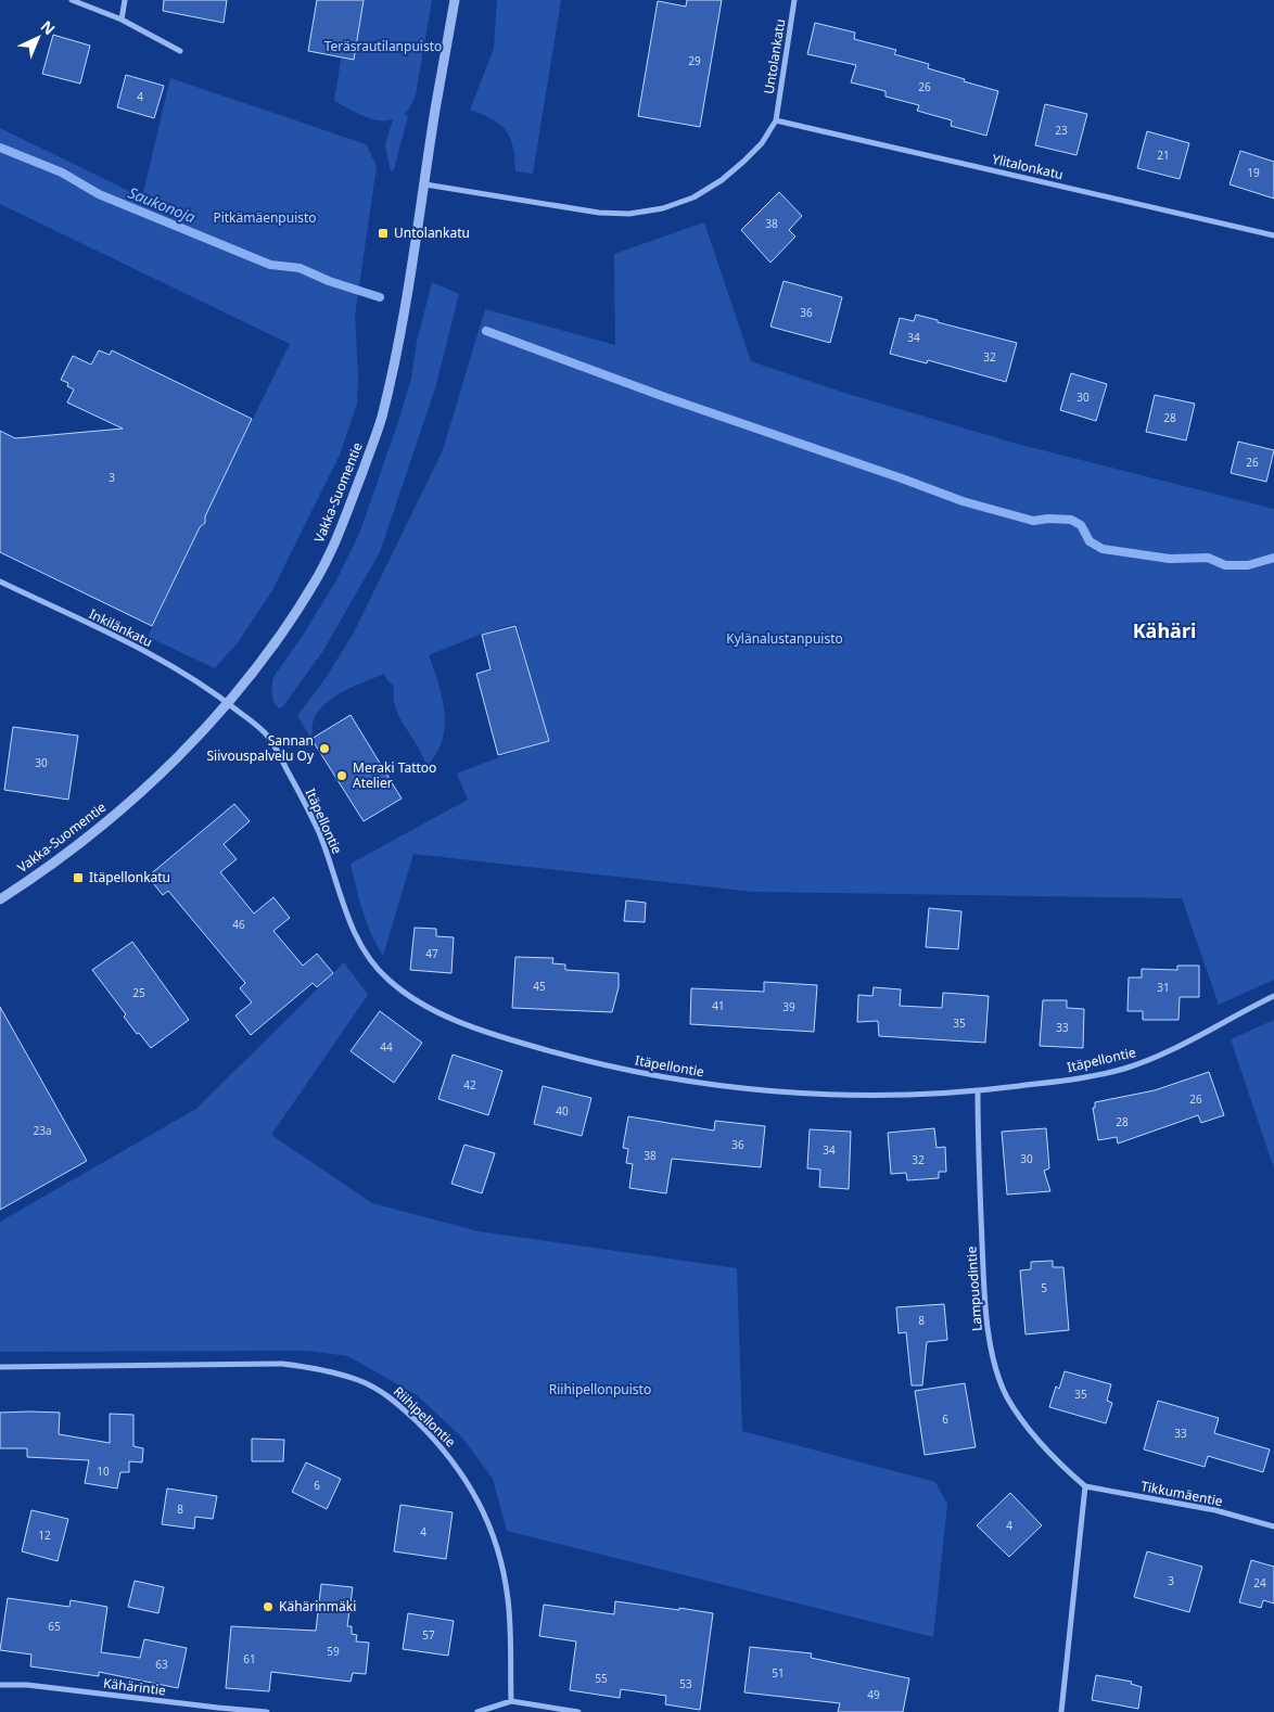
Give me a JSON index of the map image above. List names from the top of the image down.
{
  "streets": {
    "street": [
      "Untolankatu",
      "Ylitalonkatu",
      "Vakka-Suomentie",
      "Inkilänkatu",
      "Itäpellontie",
      "Lampuodintie",
      "Riihipellontie",
      "Tikkumäentie",
      "Kähärintie"
    ]
  },
  "crossings": [
    ["Untolankatu", "Ylitalonkatu"],
    ["Untolankatu", "Vakka-Suomentie"],
    ["Vakka-Suomentie", "Inkilänkatu"],
    ["Vakka-Suomentie", "Itäpellontie"],
    ["Inkilänkatu", "Itäpellontie"],
    ["Itäpellontie", "Lampuodintie"],
    ["Lampuodintie", "Tikkumäentie"]
  ],
  "districts": ["Kähäri"],
  "water": ["Saukonoja"],
  "parks": [
    "Teräsrautilanpuisto",
    "Pitkämäenpuisto",
    "Kylänalustanpuisto",
    "Riihipellonpuisto"
  ],
  "places": {
    "transit": ["Untolankatu", "Itäpellonkatu"],
    "other": ["Sannan Siivouspalvelu Oy", "Meraki Tattoo Atelier", "Kähärinmäki"]
  },
  "house_numbers": [
    "29",
    "26",
    "4",
    "23",
    "21",
    "19",
    "38",
    "36",
    "34",
    "32",
    "30",
    "28",
    "26",
    "3",
    "30",
    "46",
    "47",
    "45",
    "31",
    "25",
    "41",
    "39",
    "35",
    "33",
    "44",
    "42",
    "26",
    "40",
    "28",
    "23a",
    "36",
    "34",
    "38",
    "30",
    "32",
    "5",
    "8",
    "35",
    "6",
    "33",
    "10",
    "6",
    "8",
    "4",
    "4",
    "12",
    "3",
    "24",
    "65",
    "57",
    "59",
    "61",
    "63",
    "51",
    "55",
    "53",
    "49"
  ],
  "north": "top right"
}
